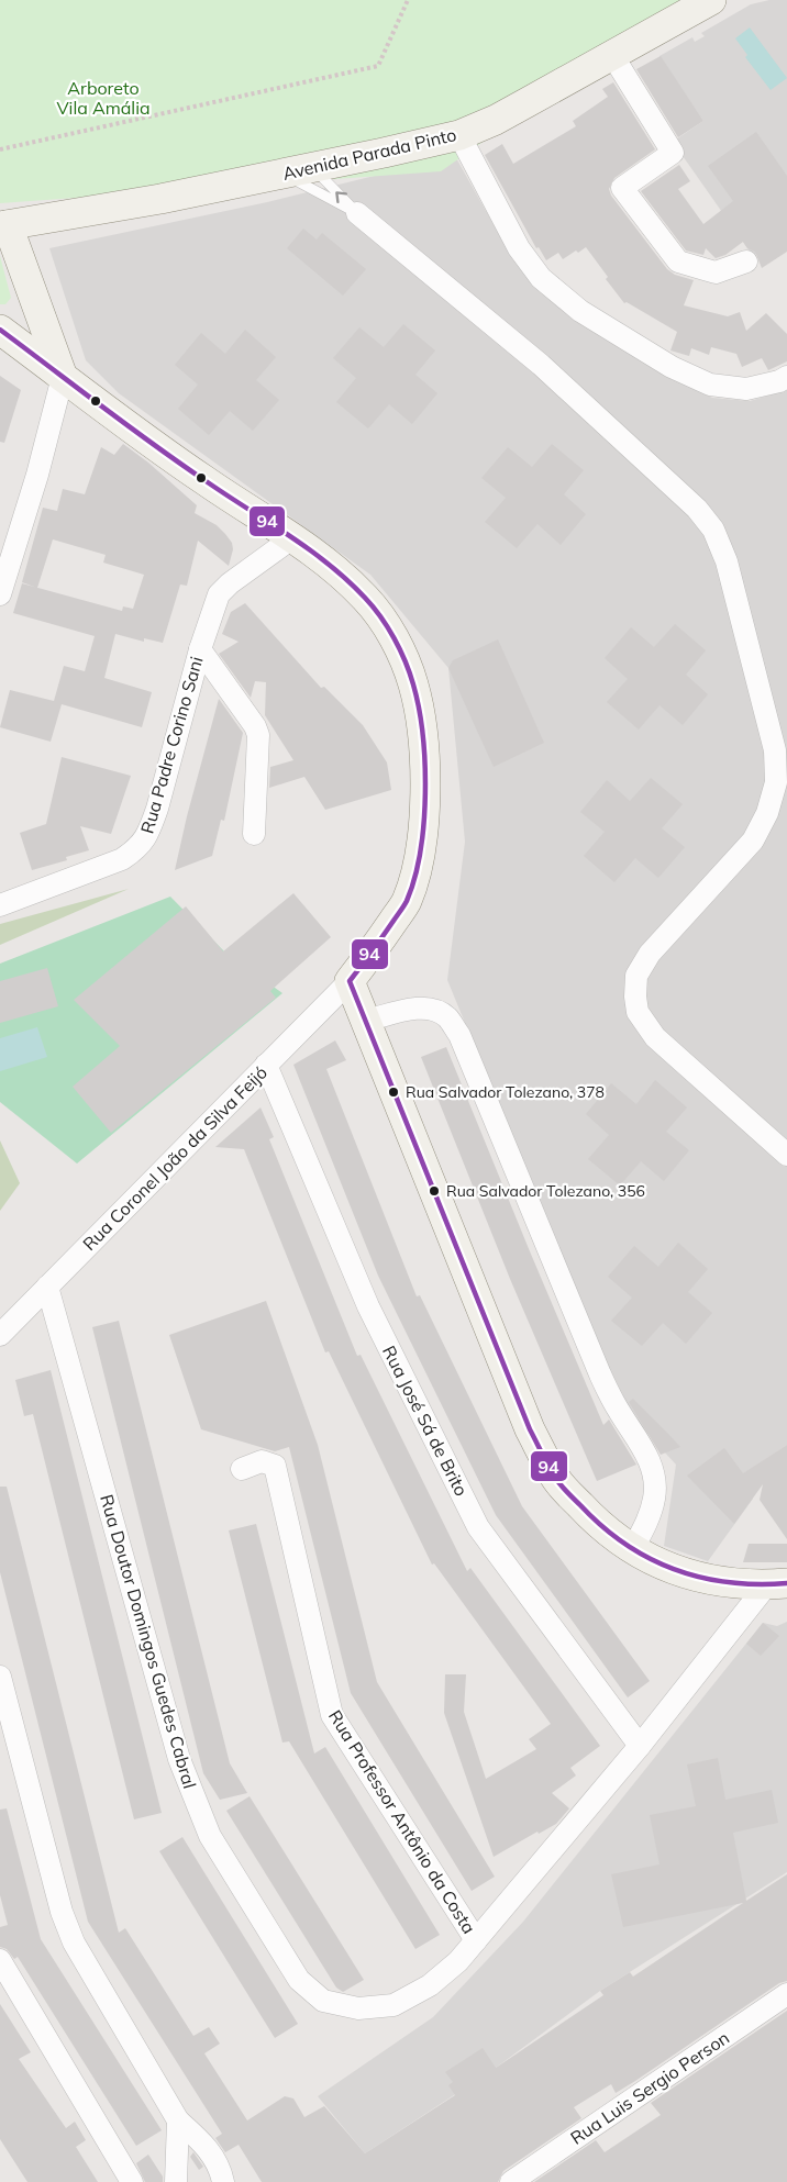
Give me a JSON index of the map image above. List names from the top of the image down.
{
  "streets": {
    "street": [
      "Avenida Parada Pinto",
      "Rua Padre Corino Sani",
      "Rua Coronel João da Silva Feijó",
      "Rua José Sá de Brito",
      "Rua Doutor Domingos Guedes Cabral",
      "Rua Professor Antônio da Costa",
      "Rua Luis Sergio Person"
    ]
  },
  "crossings": [
    ["Rua Coronel João da Silva Feijó", "Rua José Sá de Brito"],
    ["Rua Coronel João da Silva Feijó", "Rua Doutor Domingos Guedes Cabral"],
    ["Rua José Sá de Brito", "Rua Doutor Domingos Guedes Cabral"],
    ["Rua Doutor Domingos Guedes Cabral", "Rua Professor Antônio da Costa"]
  ],
  "parks": ["Arboreto Vila Amália"],
  "places": ["Rua Salvador Tolezano, 378", "Rua Salvador Tolezano, 356"],
  "lines": ["transit line 94"]
}
